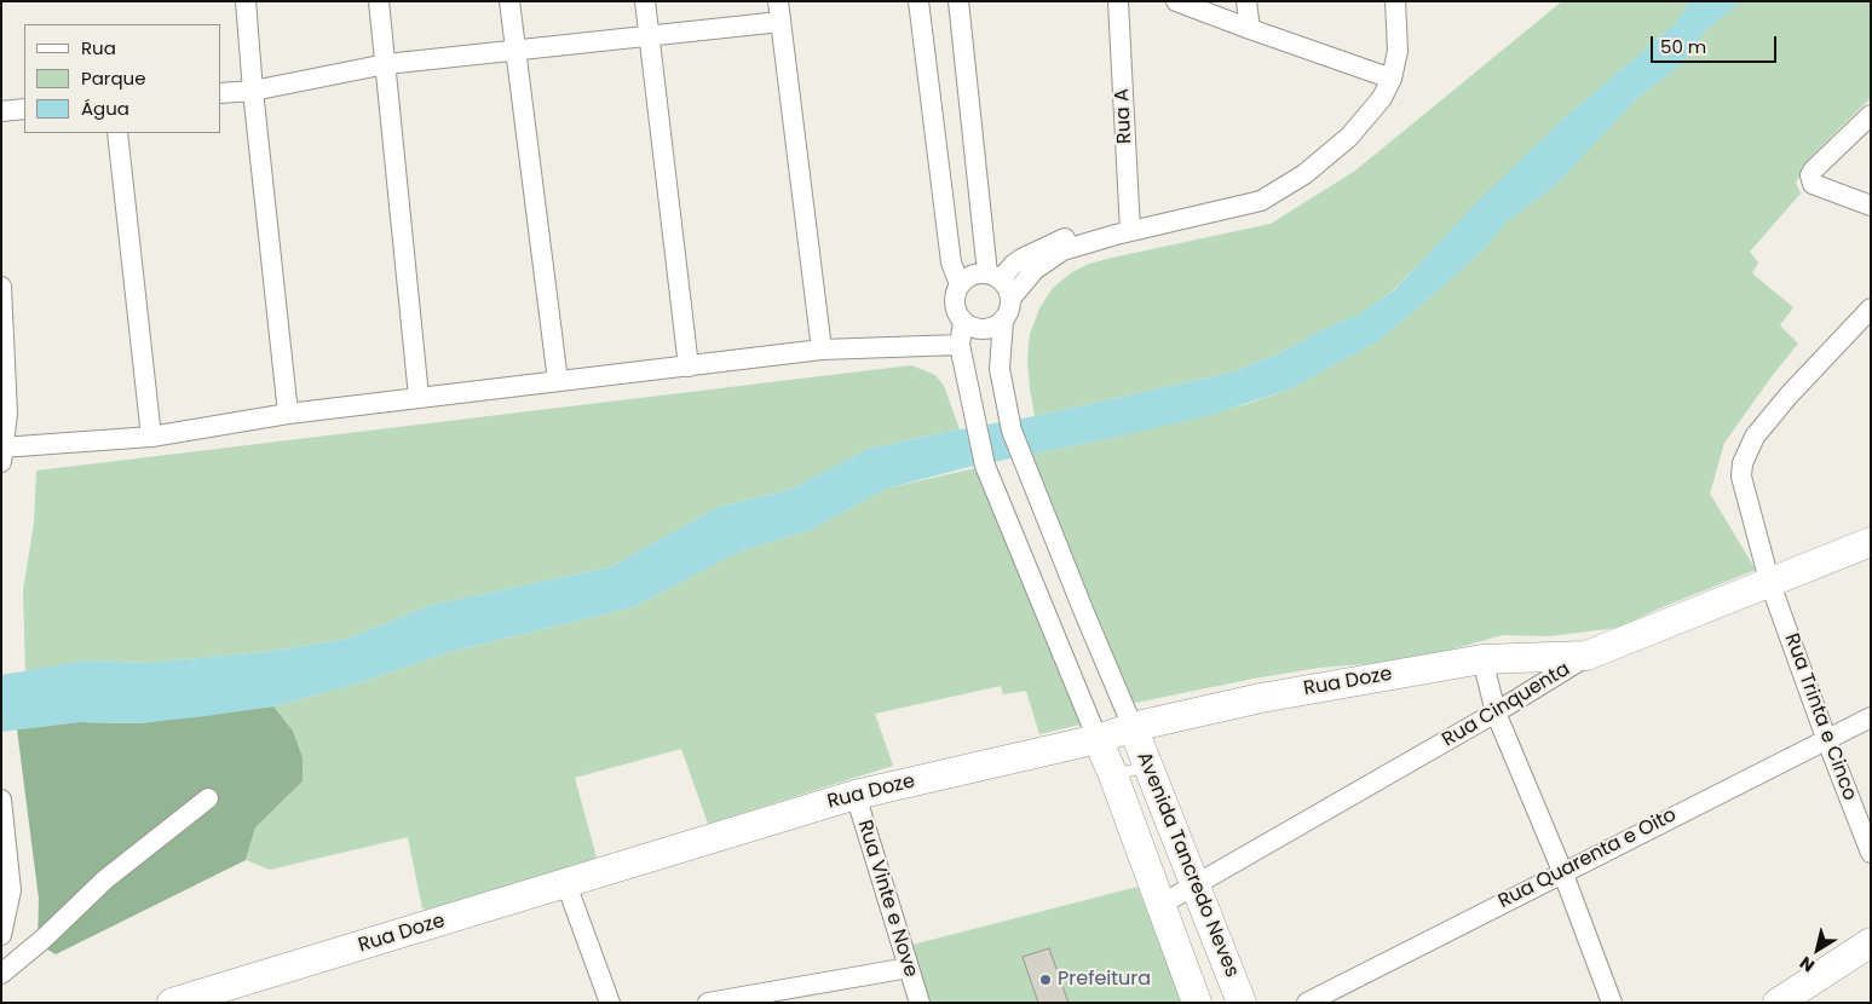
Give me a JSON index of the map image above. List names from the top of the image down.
{
  "streets": {
    "street": [
      "Rua A",
      "Rua Doze",
      "Rua Cinquenta",
      "Rua Trinta e Cinco",
      "Rua Quarenta e Oito",
      "Avenida Tancredo Neves",
      "Rua Vinte e Nove"
    ]
  },
  "crossings": [
    ["Rua Doze", "Rua Cinquenta"],
    ["Rua Doze", "Avenida Tancredo Neves"],
    ["Rua Doze", "Rua Vinte e Nove"],
    ["Rua Cinquenta", "Rua Trinta e Cinco"],
    ["Rua Cinquenta", "Avenida Tancredo Neves"],
    ["Rua Trinta e Cinco", "Rua Quarenta e Oito"]
  ],
  "places": ["Prefeitura"],
  "legend": ["Rua", "Parque", "Água"],
  "scale_bar": "50 m",
  "north": "bottom left"
}
